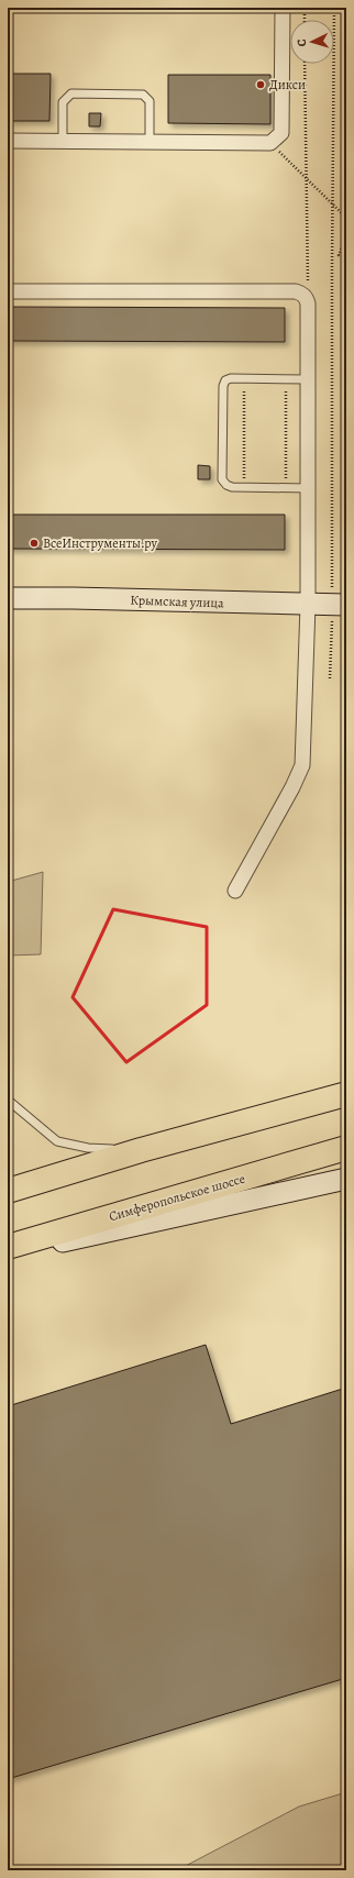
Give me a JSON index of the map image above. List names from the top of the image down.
{
  "streets": {
    "highway": ["Симферопольское шоссе"],
    "street": ["Крымская улица"]
  },
  "places": ["Дикси", "ВсеИнструменты.ру"],
  "north": "left"
}
